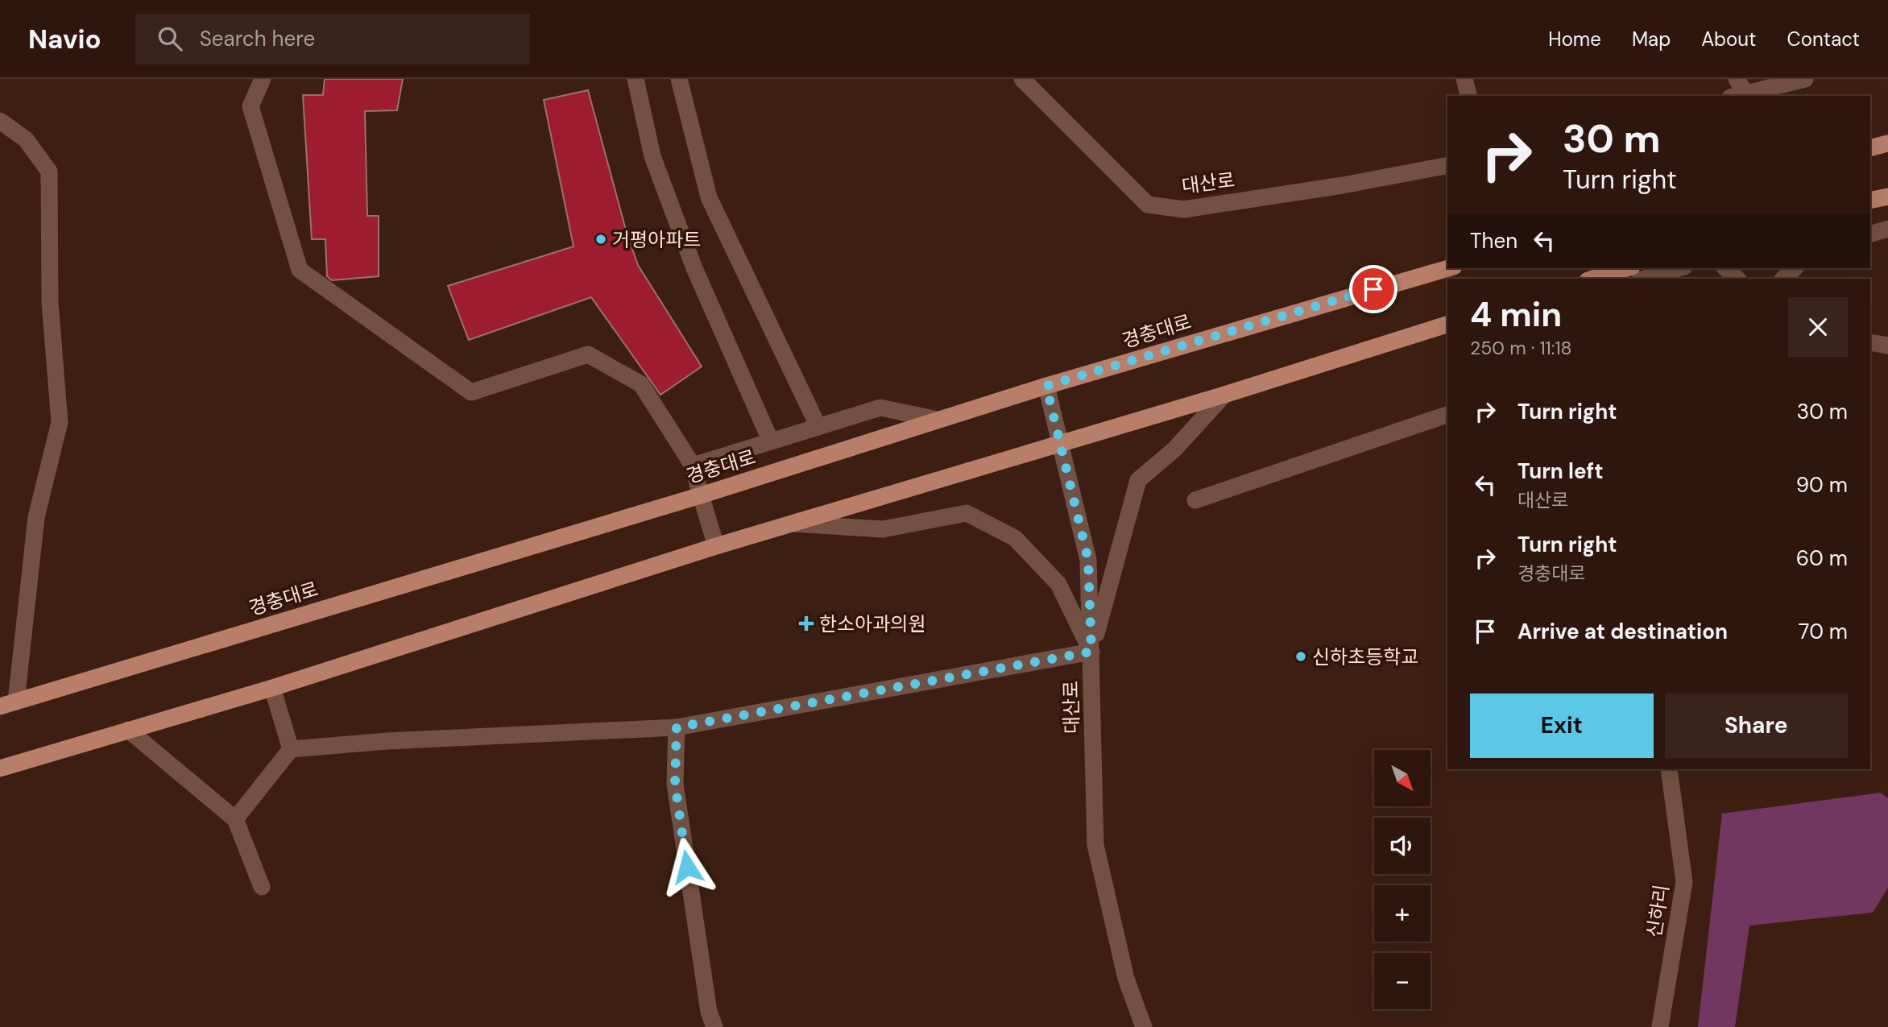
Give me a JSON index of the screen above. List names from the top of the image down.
{
  "streets": {
    "main road": ["경충대로"],
    "street": ["대산로", "신하리"]
  },
  "crossings": [
    ["대산로", "경충대로"]
  ],
  "places": {
    "other": ["거평아파트", "신하초등학교"],
    "health": ["한소아과의원"]
  },
  "north": "bottom right",
  "page": {
    "header": "Navio",
    "search": "Search here",
    "nav": [
      "Home",
      "Map",
      "About",
      "Contact"
    ],
    "turn": ["30 m", "Turn right"],
    "then": "Then",
    "heading": ["4 min", "250 m · 11:18"],
    "list": [
      {
        "name": "Turn right",
        "value": "30 m"
      },
      {
        "name": "Turn left",
        "note": "대산로",
        "value": "90 m"
      },
      {
        "name": "Turn right",
        "note": "경충대로",
        "value": "60 m"
      },
      {
        "name": "Arrive at destination",
        "value": "70 m"
      }
    ],
    "buttons": ["Exit", "Share"],
    "map_buttons": ["+", "−"]
  }
}
